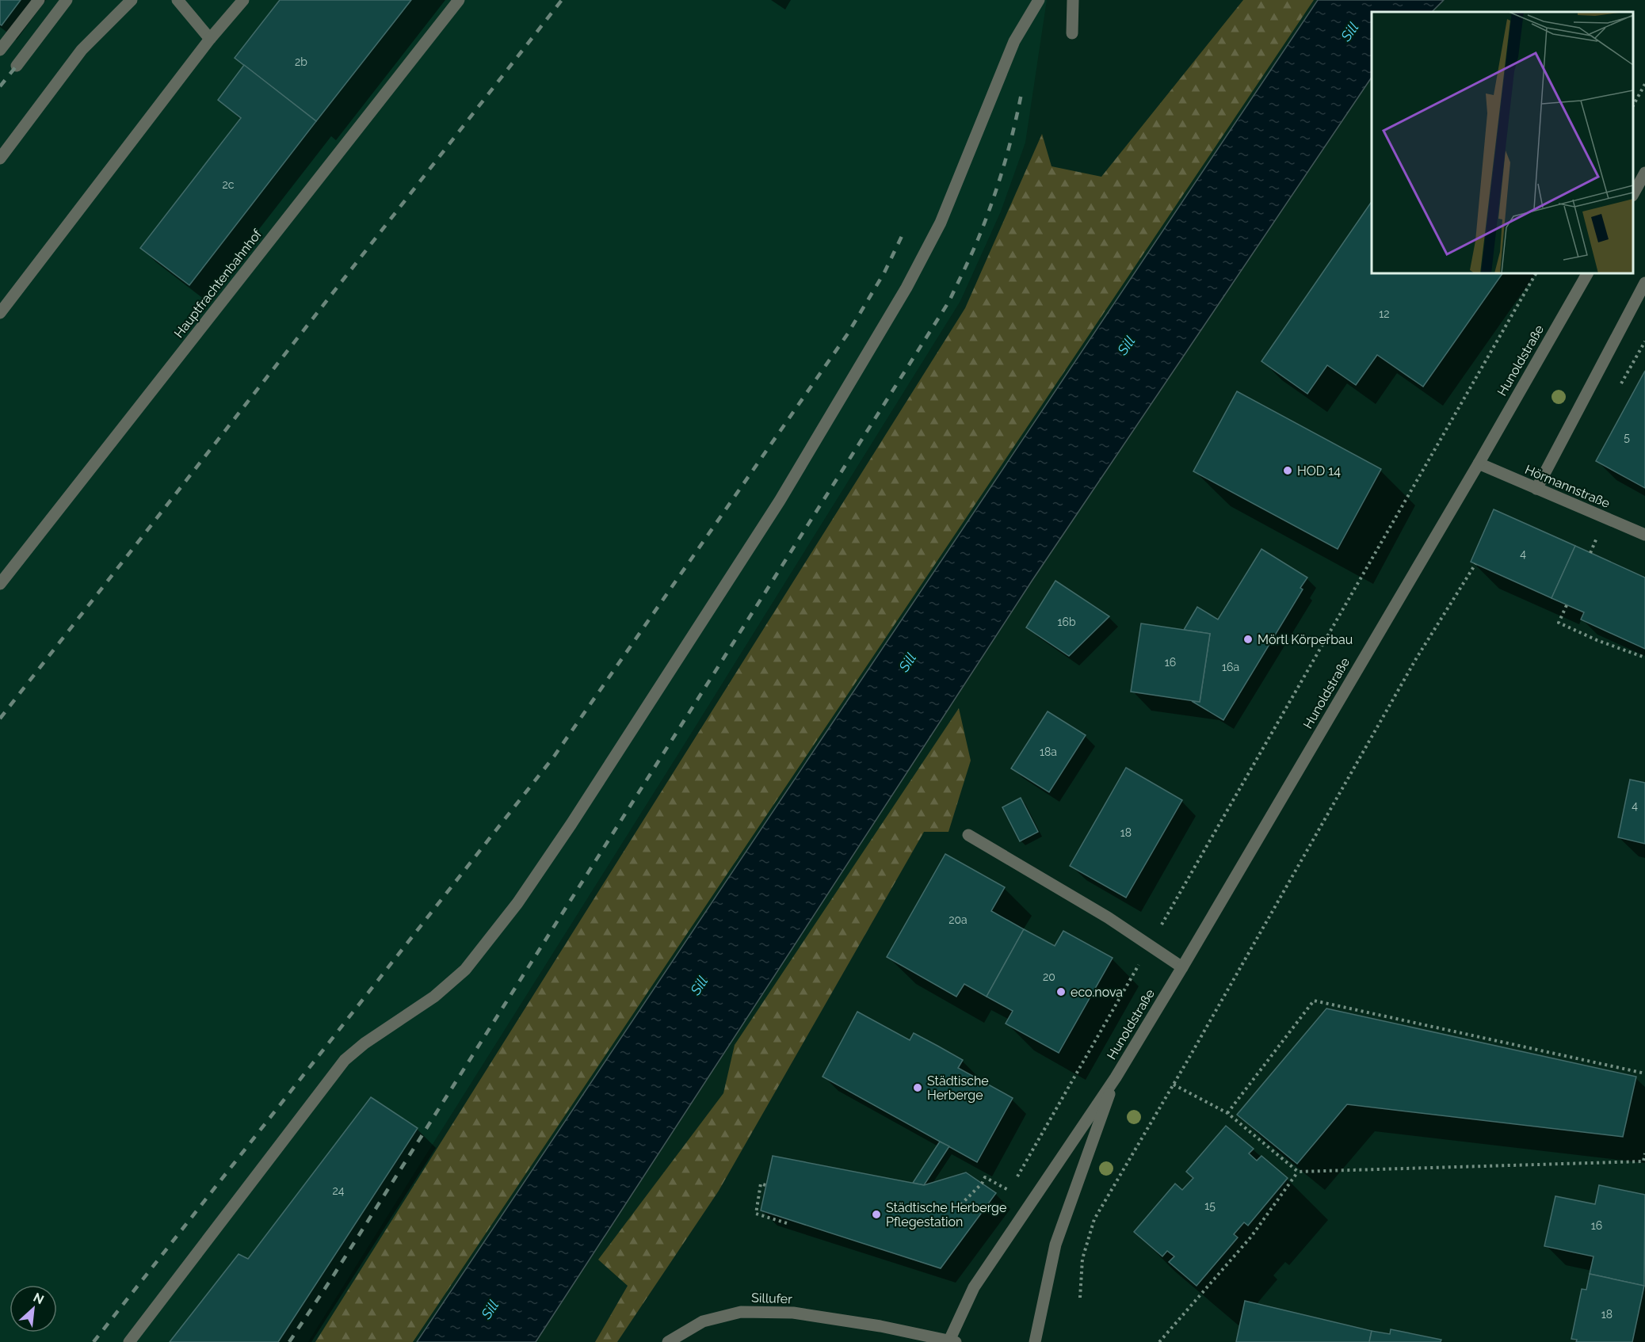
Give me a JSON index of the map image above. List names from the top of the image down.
{
  "streets": {
    "street": [
      "Hauptfrachtenbahnhof",
      "Hunoldstraße",
      "Hörmannstraße",
      "Sillufer"
    ]
  },
  "crossings": [
    ["Hunoldstraße", "Hörmannstraße"],
    ["Hunoldstraße", "Sillufer"]
  ],
  "water": ["Sill"],
  "places": [
    "HOD 14",
    "Mörtl Körperbau",
    "eco.nova",
    "Städtische Herberge",
    "Städtische Herberge Pflegestation"
  ],
  "house_numbers": [
    "2b",
    "2c",
    "12",
    "5",
    "4",
    "16b",
    "16",
    "16a",
    "18a",
    "4",
    "18",
    "20a",
    "20",
    "24",
    "15",
    "16",
    "18"
  ],
  "north": "top right"
}
